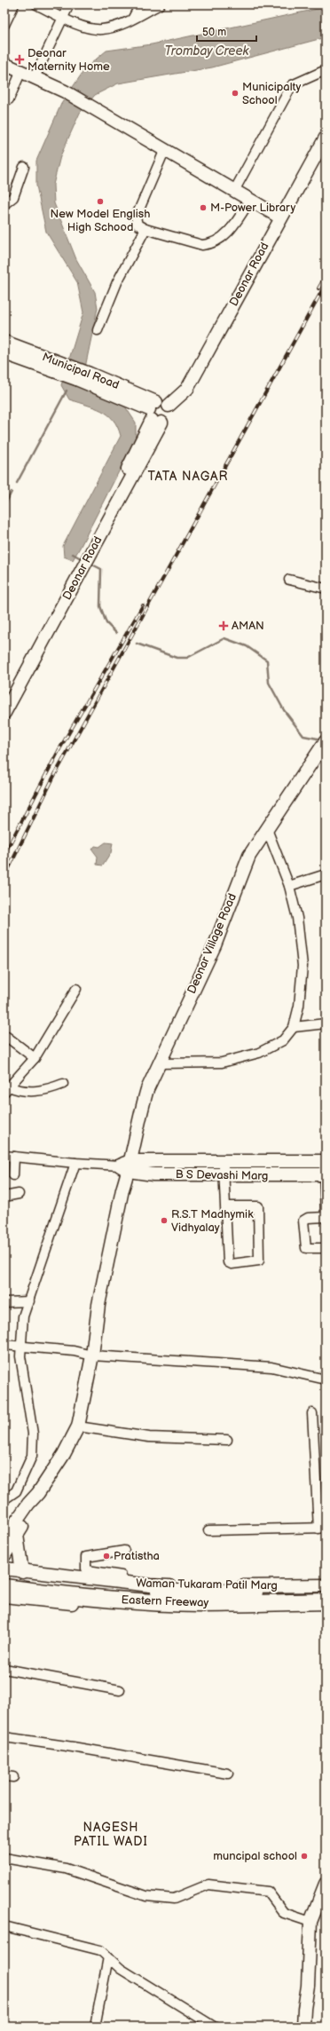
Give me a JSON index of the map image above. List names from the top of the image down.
{
  "streets": {
    "highway": ["Eastern Freeway"],
    "main road": [
      "Deonar Road",
      "Municipal Road",
      "Deonar Village Road",
      "B S Devashi Marg",
      "Waman Tukaram Patil Marg"
    ]
  },
  "crossings": [
    ["Deonar Road", "Municipal Road"],
    ["Deonar Village Road", "B S Devashi Marg"]
  ],
  "districts": ["TATA NAGAR", "NAGESH PATIL WADI"],
  "water": ["Trombay Creek"],
  "places": {
    "health": ["Deonar Maternity Home", "AMAN"],
    "other": [
      "Municipalty School",
      "New Model English High Schood",
      "M-Power Library",
      "R.S.T Madhymik Vidhyalay",
      "Pratistha",
      "muncipal school"
    ]
  },
  "scale_bar": "50 m"
}
